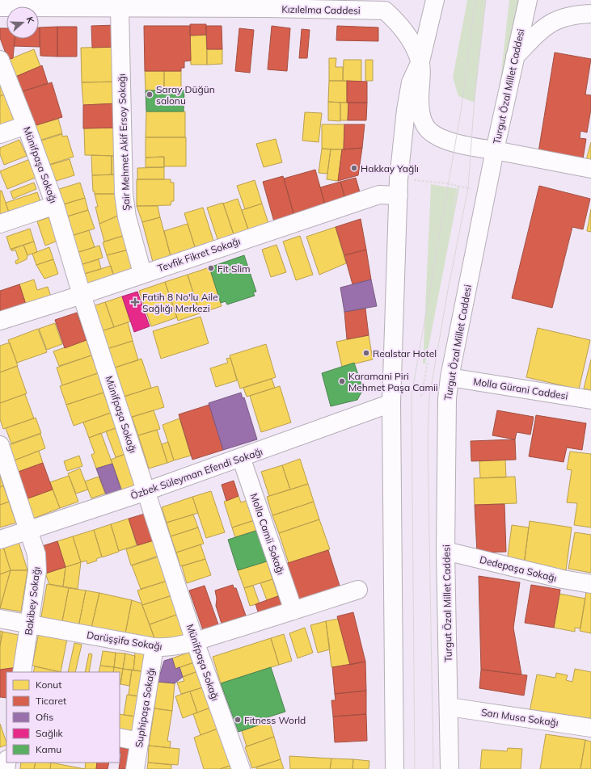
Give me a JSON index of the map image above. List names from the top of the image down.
{
  "streets": {
    "street": [
      "Kızılelma Caddesi",
      "Turgut Özal Millet Caddesi",
      "Şair Mehmet Akif Ersoy Sokağı",
      "Münifpaşa Sokağı",
      "Tevfik Fikret Sokağı",
      "Molla Gürani Caddesi",
      "Özbek Süleyman Efendi Sokağı",
      "Molla Camii Sokağı",
      "Dedepaşa Sokağı",
      "Bakibey Sokağı",
      "Darüşşifa Sokağı",
      "Suphipaşa Sokağı",
      "Sarı Musa Sokağı"
    ]
  },
  "crossings": [
    ["Kızılelma Caddesi", "Şair Mehmet Akif Ersoy Sokağı"],
    ["Turgut Özal Millet Caddesi", "Molla Gürani Caddesi"],
    ["Turgut Özal Millet Caddesi", "Dedepaşa Sokağı"],
    ["Turgut Özal Millet Caddesi", "Sarı Musa Sokağı"],
    ["Şair Mehmet Akif Ersoy Sokağı", "Tevfik Fikret Sokağı"],
    ["Münifpaşa Sokağı", "Tevfik Fikret Sokağı"],
    ["Münifpaşa Sokağı", "Özbek Süleyman Efendi Sokağı"],
    ["Münifpaşa Sokağı", "Darüşşifa Sokağı"],
    ["Özbek Süleyman Efendi Sokağı", "Molla Camii Sokağı"],
    ["Özbek Süleyman Efendi Sokağı", "Bakibey Sokağı"],
    ["Molla Camii Sokağı", "Darüşşifa Sokağı"],
    ["Bakibey Sokağı", "Darüşşifa Sokağı"],
    ["Darüşşifa Sokağı", "Suphipaşa Sokağı"]
  ],
  "places": {
    "other": [
      "Saray Düğün salonu",
      "Hakkay Yağlı",
      "Fit Slim",
      "Realstar Hotel",
      "Karamani Piri Mehmet Paşa Camii",
      "Fitness World"
    ],
    "health": ["Fatih 8 No'lu Aile Sağlığı Merkezi"]
  },
  "legend": [
    "Konut",
    "Ticaret",
    "Ofis",
    "Sağlık",
    "Kamu"
  ],
  "north": "right"
}
